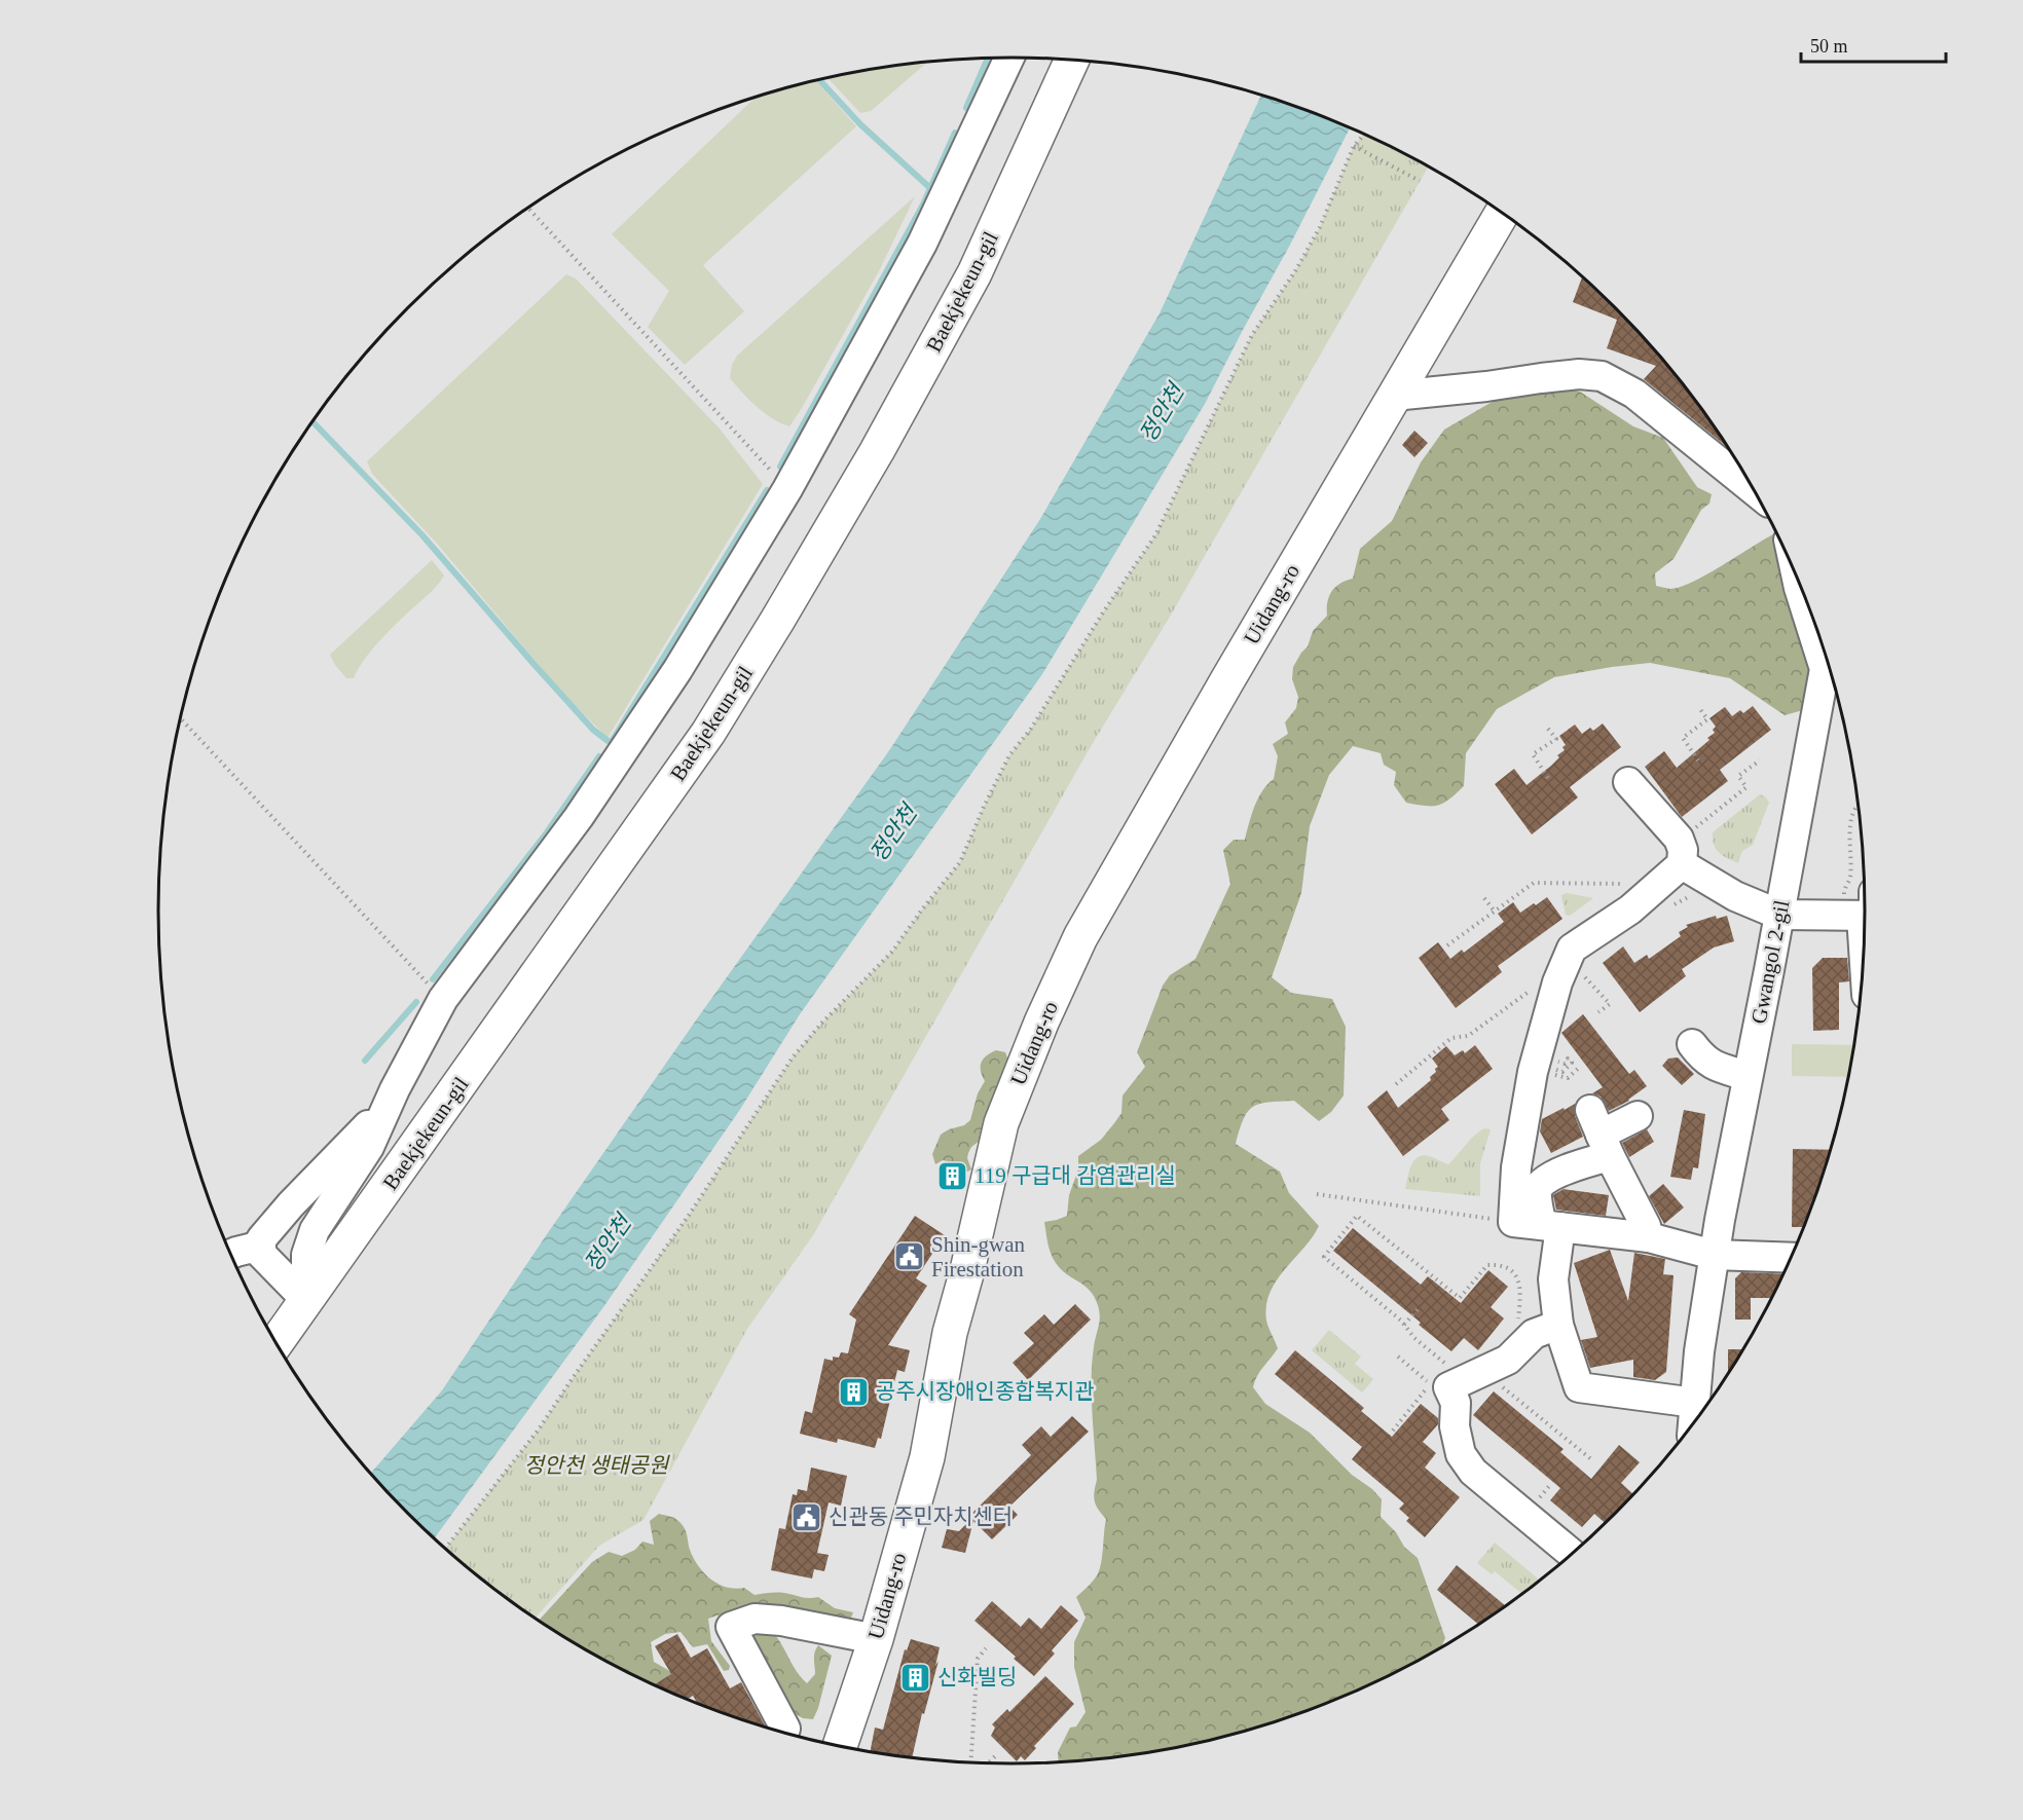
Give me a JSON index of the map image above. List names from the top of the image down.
{
  "streets": {
    "main road": ["Baekjekeun-gil", "Uidang-ro"],
    "street": ["Gwangol 2-gil"]
  },
  "water": ["정안천"],
  "parks": ["정안천 생태공원"],
  "places": {
    "building": ["119 구급대 감염관리실", "공주시장애인종합복지관", "신화빌딩"],
    "public building": ["Shin-gwan Firestation", "신관동 주민자치센터"]
  },
  "scale_bar": "50 m"
}
